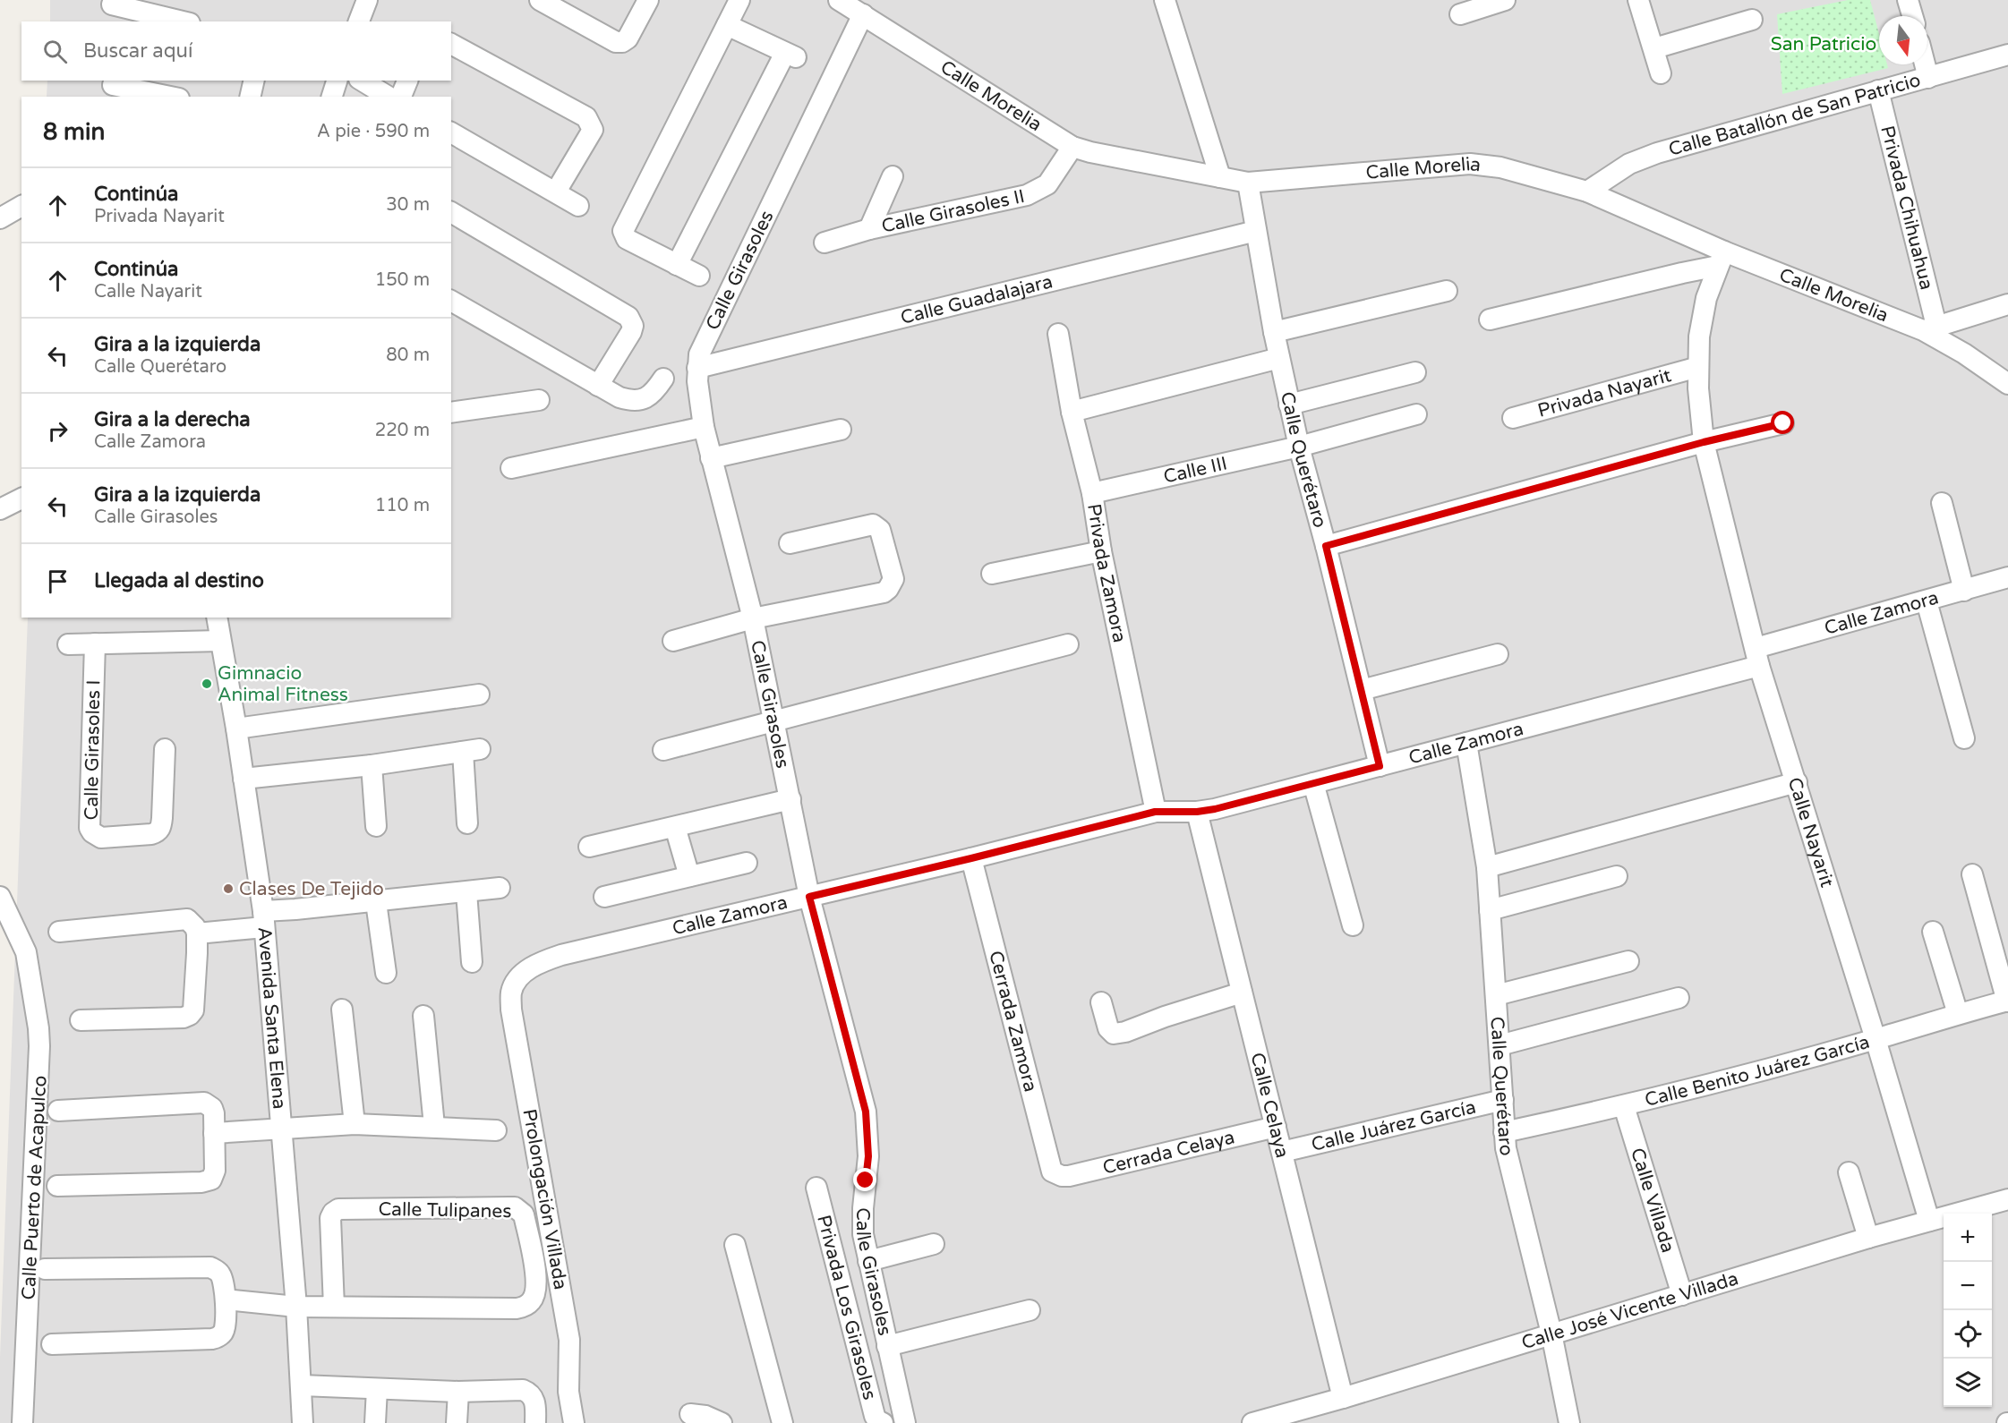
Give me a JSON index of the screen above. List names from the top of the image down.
{
  "streets": {
    "street": [
      "Calle Morelia",
      "Calle Batallón de San Patricio",
      "Privada Chihuahua",
      "Calle Girasoles II",
      "Calle Girasoles",
      "Calle Guadalajara",
      "Privada Nayarit",
      "Calle Querétaro",
      "Calle III",
      "Privada Zamora",
      "Calle Zamora",
      "Calle Girasoles I",
      "Calle Nayarit",
      "Avenida Santa Elena",
      "Cerrada Zamora",
      "Calle Benito Juárez García",
      "Calle Celaya",
      "Calle Juárez García",
      "Cerrada Celaya",
      "Calle Puerto de Acapulco",
      "Prolongación Villada",
      "Calle Villada",
      "Calle Tulipanes",
      "Privada Los Girasoles",
      "Calle José Vicente Villada"
    ]
  },
  "crossings": [
    ["Calle Morelia", "Calle Batallón de San Patricio"],
    ["Calle Morelia", "Privada Chihuahua"],
    ["Calle Morelia", "Calle Girasoles II"],
    ["Calle Morelia", "Calle Girasoles"],
    ["Calle Morelia", "Calle Querétaro"],
    ["Calle Morelia", "Calle Nayarit"],
    ["Calle Batallón de San Patricio", "Privada Chihuahua"],
    ["Calle Girasoles", "Calle Guadalajara"],
    ["Calle Girasoles", "Calle Zamora"],
    ["Calle Guadalajara", "Calle Querétaro"],
    ["Privada Nayarit", "Calle Nayarit"],
    ["Calle Querétaro", "Calle III"],
    ["Calle Querétaro", "Calle Zamora"],
    ["Calle Querétaro", "Calle Benito Juárez García"],
    ["Calle Querétaro", "Calle Juárez García"],
    ["Calle Querétaro", "Calle José Vicente Villada"],
    ["Calle III", "Privada Zamora"],
    ["Privada Zamora", "Calle Zamora"],
    ["Calle Zamora", "Calle Nayarit"],
    ["Calle Zamora", "Cerrada Zamora"],
    ["Calle Zamora", "Calle Celaya"],
    ["Calle Zamora", "Prolongación Villada"],
    ["Calle Nayarit", "Calle Benito Juárez García"],
    ["Calle Nayarit", "Calle José Vicente Villada"],
    ["Avenida Santa Elena", "Calle Tulipanes"],
    ["Cerrada Zamora", "Cerrada Celaya"],
    ["Calle Benito Juárez García", "Calle Villada"],
    ["Calle Celaya", "Calle Juárez García"],
    ["Calle Celaya", "Cerrada Celaya"],
    ["Calle Celaya", "Calle José Vicente Villada"],
    ["Calle Villada", "Calle José Vicente Villada"]
  ],
  "parks": ["San Patricio"],
  "places": ["Gimnacio Animal Fitness", "Clases De Tejido"],
  "north": "bottom",
  "page": {
    "search": "Buscar aquí",
    "heading": ["8 min", "A pie · 590 m"],
    "list": [
      ["Continúa", "Privada Nayarit", "30 m"],
      ["Continúa", "Calle Nayarit", "150 m"],
      ["Gira a la izquierda", "Calle Querétaro", "80 m"],
      ["Gira a la derecha", "Calle Zamora", "220 m"],
      ["Gira a la izquierda", "Calle Girasoles", "110 m"],
      "Llegada al destino"
    ],
    "map_buttons": ["+", "−"]
  }
}
